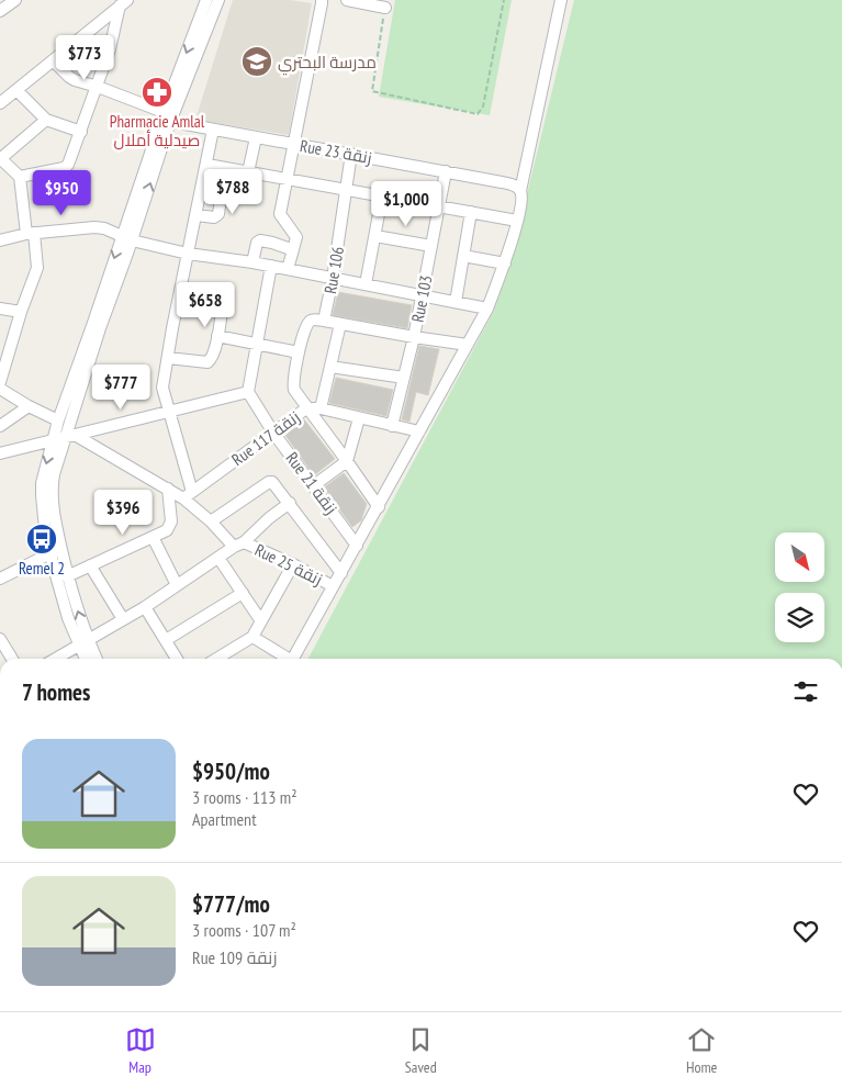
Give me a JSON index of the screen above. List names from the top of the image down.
{
  "streets": {
    "street": [
      "Rue 23 زنقة",
      "Rue 106",
      "Rue 103",
      "Rue 117 زنقة",
      "Rue 21 زنقة",
      "Rue 25 زنقة"
    ]
  },
  "crossings": [
    ["Rue 23 زنقة", "Rue 106"],
    ["Rue 23 زنقة", "Rue 103"],
    ["Rue 103", "Rue 117 زنقة"],
    ["Rue 117 زنقة", "Rue 21 زنقة"]
  ],
  "places": {
    "school or university": ["مدرسة البحتري"],
    "pharmacy": ["Pharmacie Amlal صيدلية أملال"],
    "bus stop": ["Remel 2"]
  },
  "north": "bottom right",
  "page": {
    "price": [
      "$773",
      "$788",
      "$950",
      "$1,000",
      "$658",
      "$777",
      "$396"
    ],
    "heading": "7 homes",
    "list": [
      {
        "name": "$950/mo",
        "note": "3 rooms · 113 m² · Apartment"
      },
      {
        "name": "$777/mo",
        "note": "3 rooms · 107 m² · Rue 109 زنقة"
      }
    ],
    "tabs": ["Map", "Saved", "Home"]
  }
}
